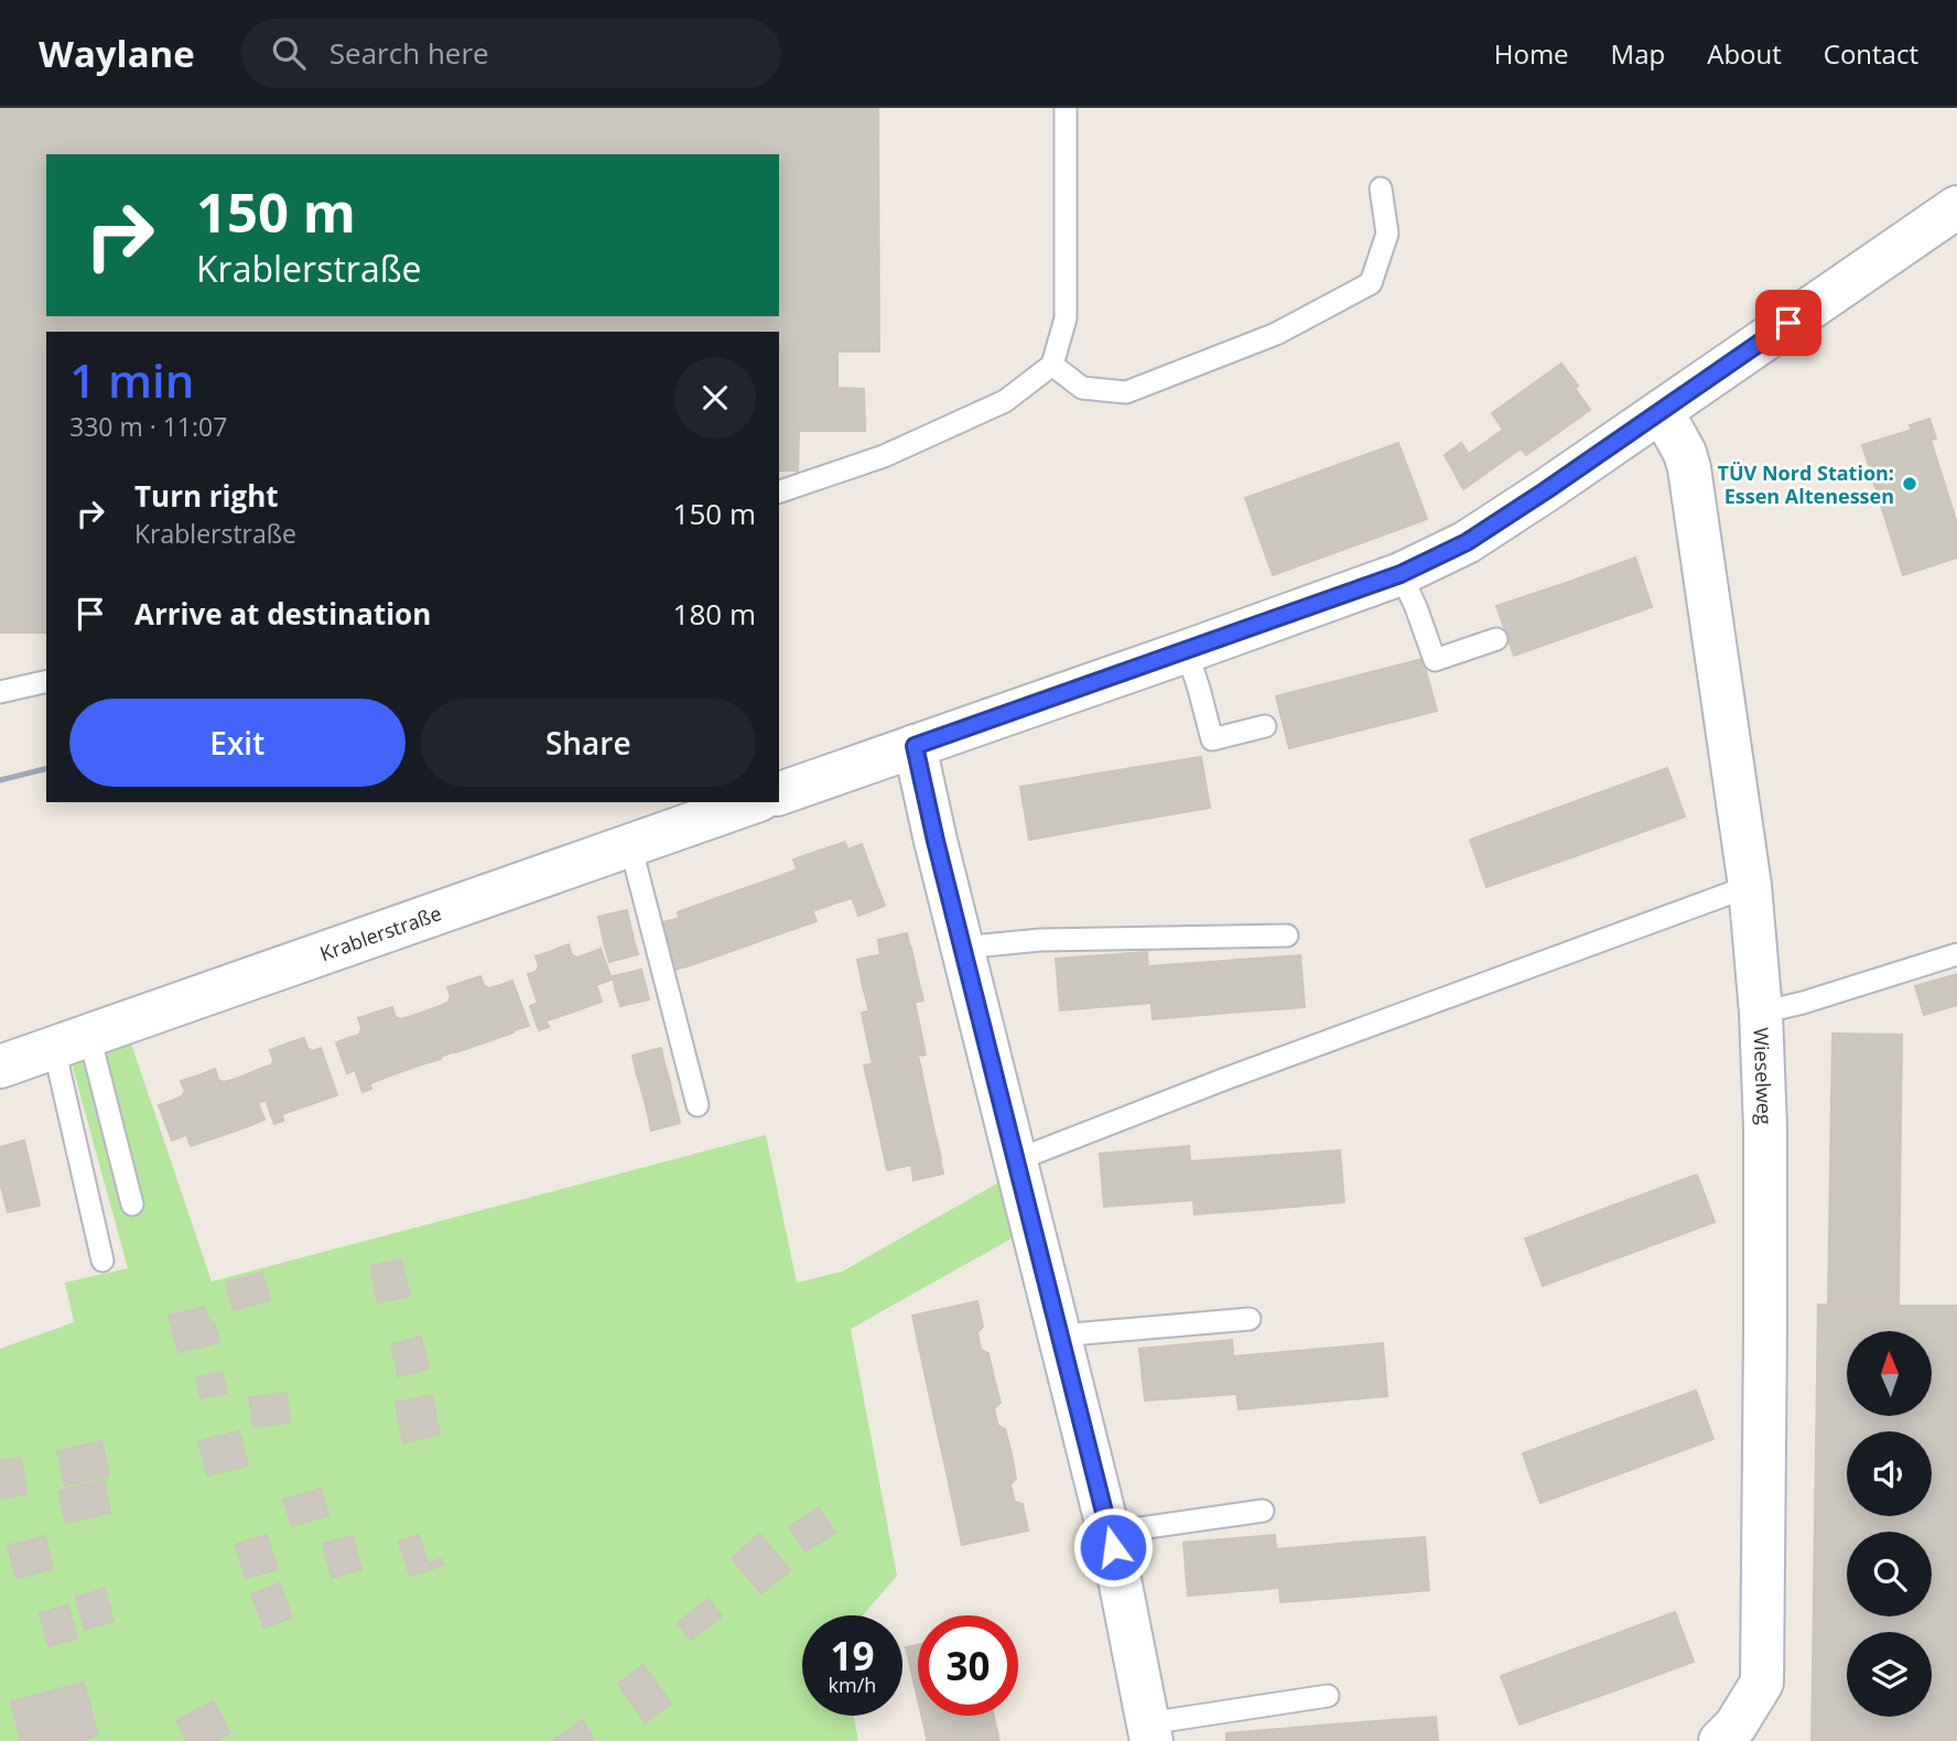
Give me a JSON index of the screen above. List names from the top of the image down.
{
  "streets": {
    "street": ["Krablerstraße", "Wieselweg"]
  },
  "places": ["TÜV Nord Station: Essen Altenessen"],
  "north": "top",
  "page": {
    "header": "Waylane",
    "search": "Search here",
    "nav": [
      "Home",
      "Map",
      "About",
      "Contact"
    ],
    "turn": ["150 m", "Krablerstraße"],
    "heading": ["1 min", "330 m · 11:07"],
    "list": [
      {
        "name": "Turn right",
        "note": "Krablerstraße",
        "value": "150 m"
      },
      {
        "name": "Arrive at destination",
        "value": "180 m"
      }
    ],
    "buttons": ["Exit", "Share"],
    "speed": "19 km/h",
    "limit": "30"
  }
}
